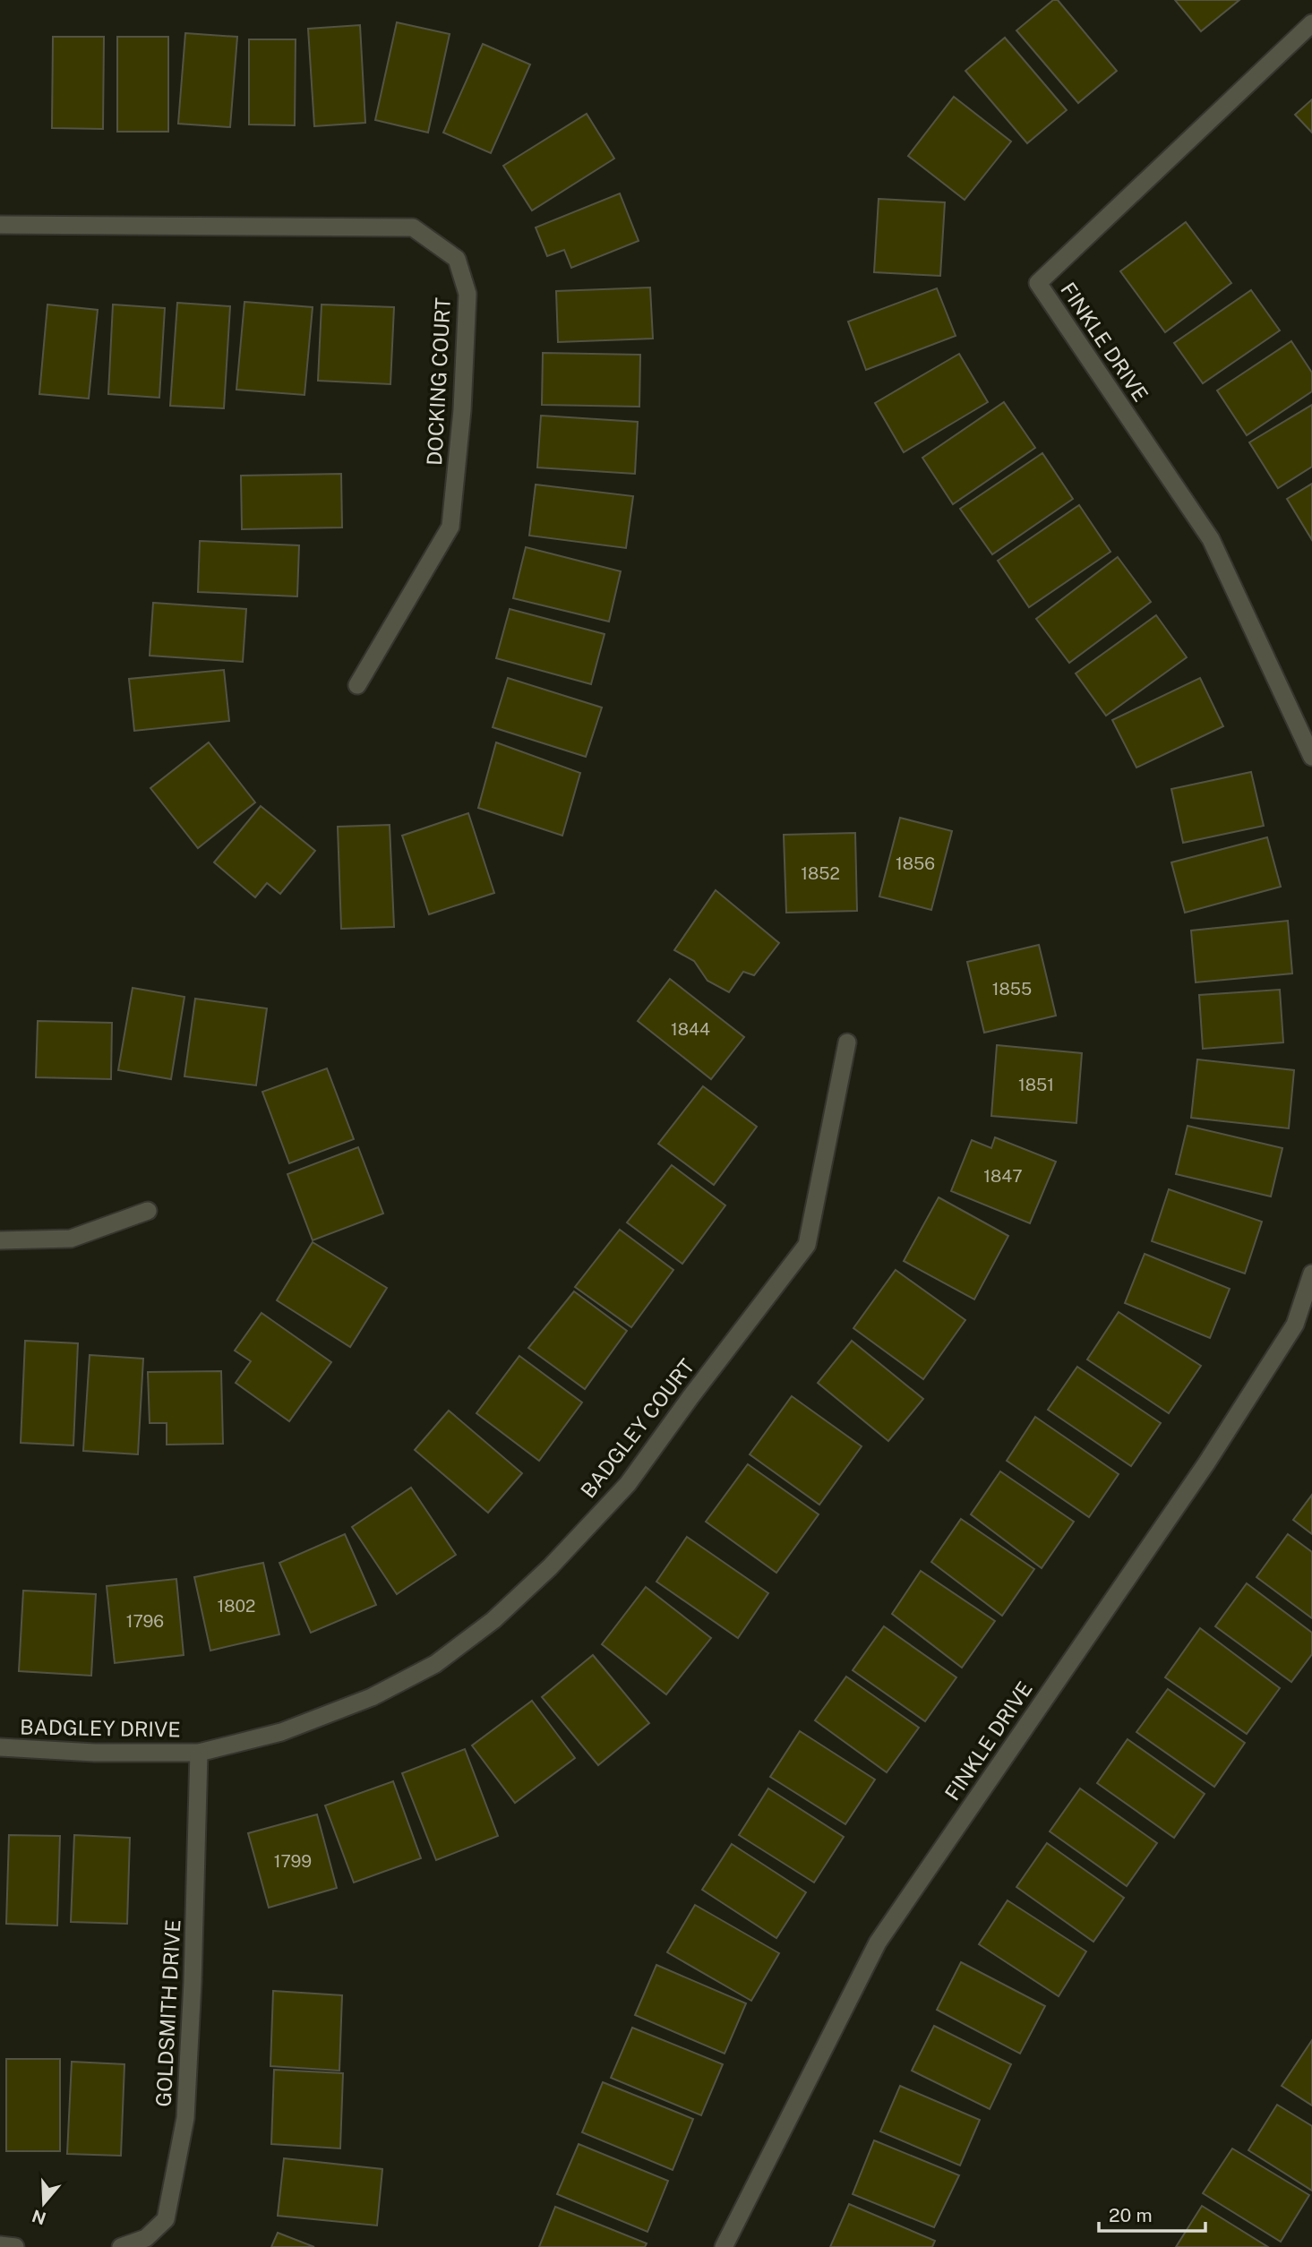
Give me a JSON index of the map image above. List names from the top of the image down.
{
  "streets": {
    "street": [
      "FINKLE DRIVE",
      "DOCKING COURT",
      "BADGLEY COURT",
      "BADGLEY DRIVE",
      "GOLDSMITH DRIVE"
    ]
  },
  "crossings": [
    ["BADGLEY COURT", "BADGLEY DRIVE"],
    ["BADGLEY COURT", "GOLDSMITH DRIVE"],
    ["BADGLEY DRIVE", "GOLDSMITH DRIVE"]
  ],
  "house_numbers": [
    "1856",
    "1852",
    "1855",
    "1844",
    "1851",
    "1847",
    "1802",
    "1796",
    "1799"
  ],
  "scale_bar": "20 m",
  "north": "bottom"
}
